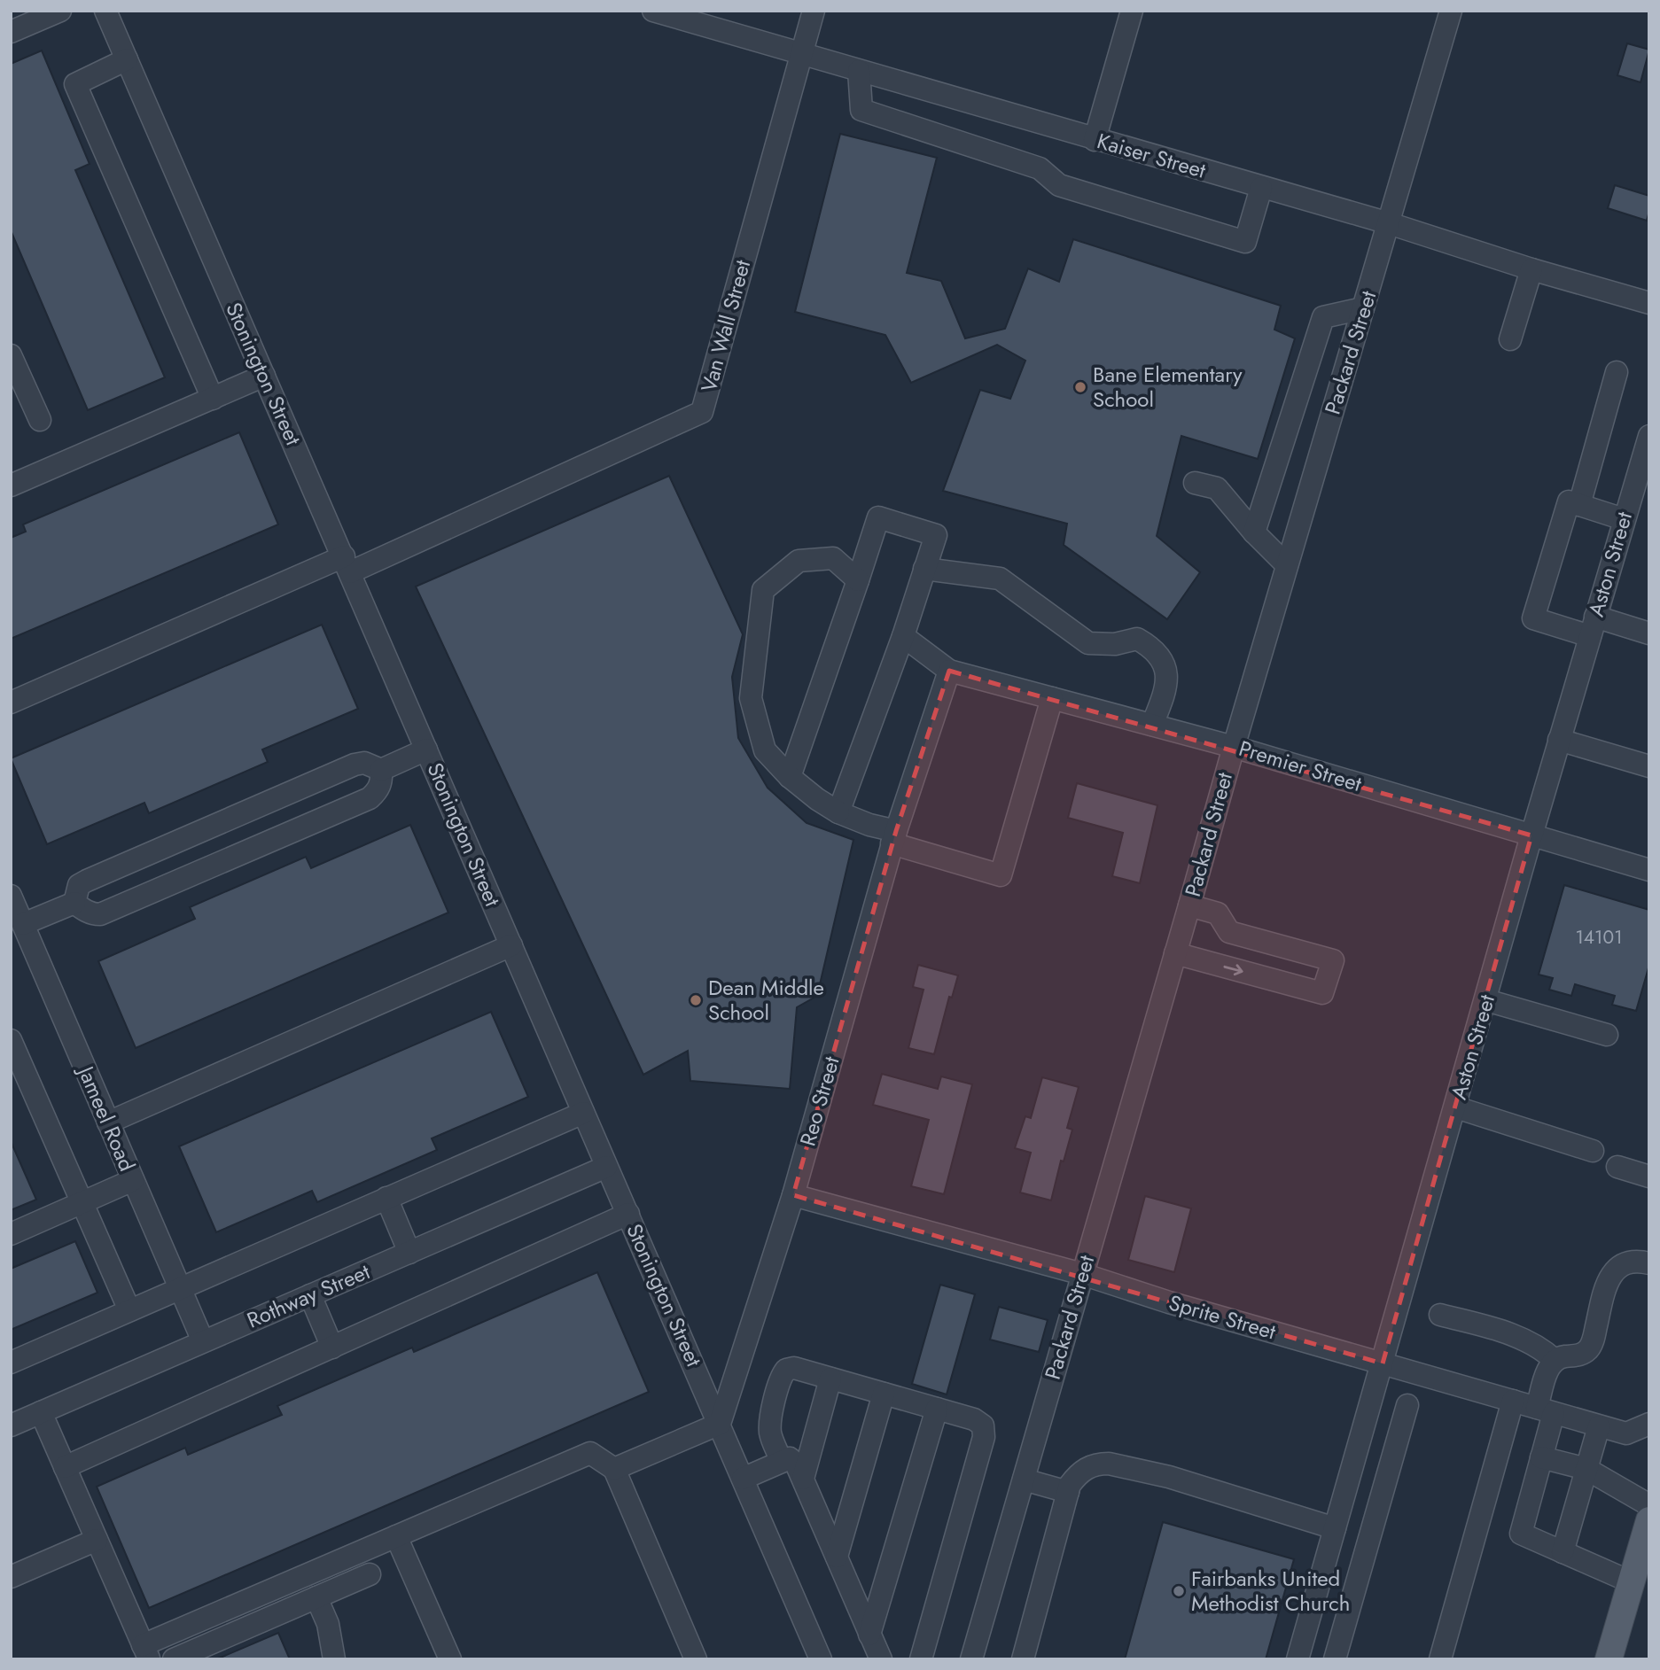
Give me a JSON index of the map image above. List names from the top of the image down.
{
  "streets": {
    "street": [
      "Kaiser Street",
      "Van Wall Street",
      "Packard Street",
      "Stonington Street",
      "Aston Street",
      "Premier Street",
      "Reo Street",
      "Jameel Road",
      "Rothway Street",
      "Sprite Street"
    ]
  },
  "crossings": [
    ["Kaiser Street", "Van Wall Street"],
    ["Kaiser Street", "Packard Street"],
    ["Van Wall Street", "Stonington Street"],
    ["Packard Street", "Premier Street"],
    ["Packard Street", "Sprite Street"],
    ["Stonington Street", "Reo Street"],
    ["Stonington Street", "Rothway Street"],
    ["Aston Street", "Premier Street"],
    ["Aston Street", "Sprite Street"],
    ["Premier Street", "Reo Street"],
    ["Reo Street", "Sprite Street"],
    ["Jameel Road", "Rothway Street"]
  ],
  "places": ["Bane Elementary School", "Dean Middle School", "Fairbanks United Methodist Church"],
  "house_numbers": ["14101"]
}
